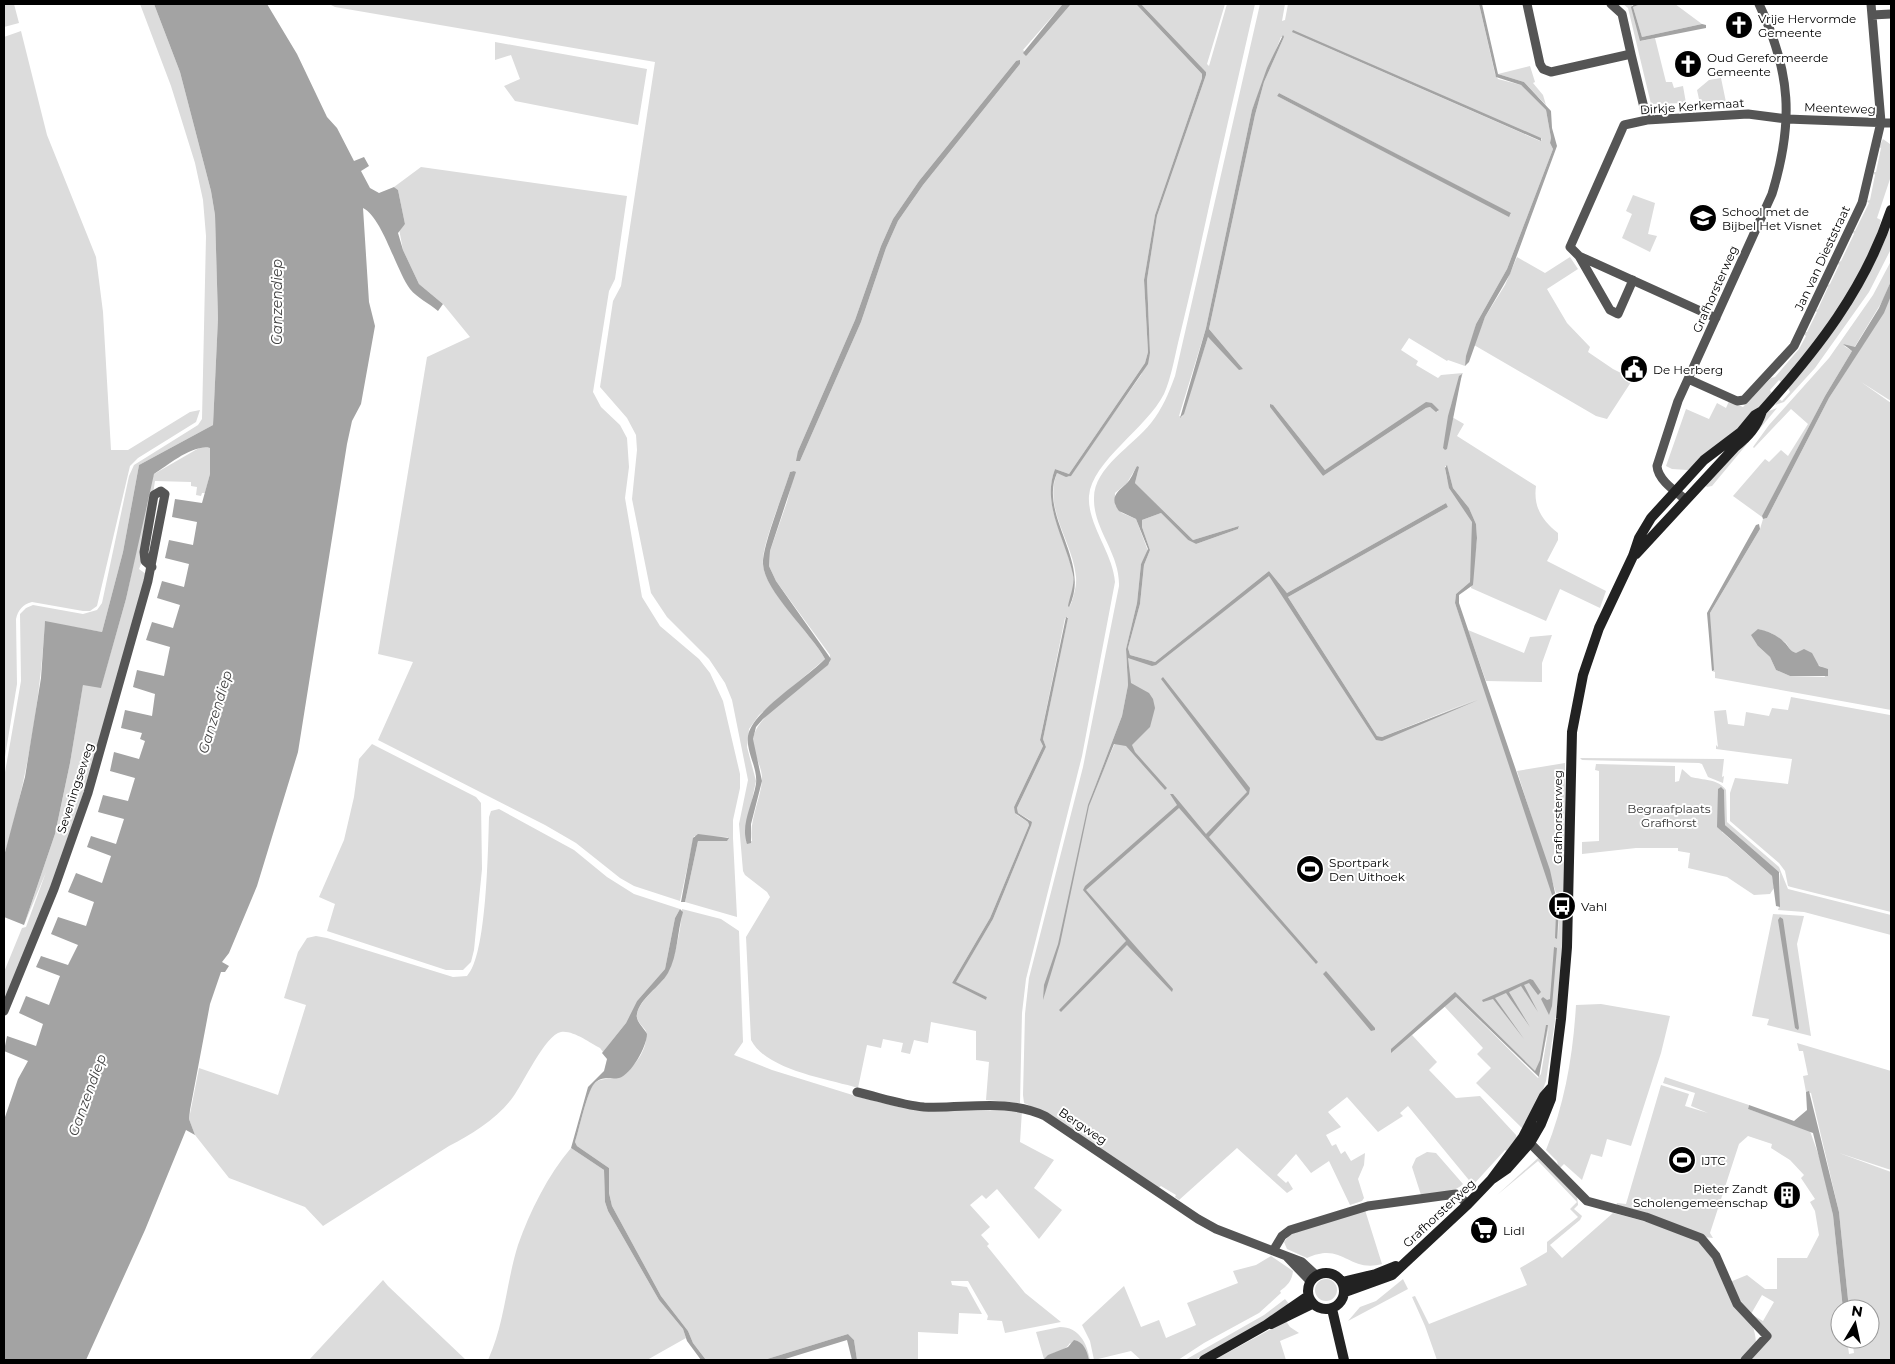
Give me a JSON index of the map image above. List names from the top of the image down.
{
  "streets": {
    "main road": ["Grafhorsterweg"],
    "street": [
      "Dirkje Kerkemaat",
      "Meenteweg",
      "Jan van Dieststraat",
      "Seveningseweg",
      "Bergweg"
    ]
  },
  "crossings": [
    ["Dirkje Kerkemaat", "Meenteweg"],
    ["Dirkje Kerkemaat", "Grafhorsterweg"],
    ["Meenteweg", "Jan van Dieststraat"],
    ["Meenteweg", "Grafhorsterweg"],
    ["Jan van Dieststraat", "Grafhorsterweg"],
    ["Grafhorsterweg", "Bergweg"]
  ],
  "water": ["Ganzendiep"],
  "parks": ["Begraafplaats Grafhorst"],
  "places": {
    "church": ["Vrije Hervormde Gemeente", "Oud Gereformeerde Gemeente"],
    "school or university": ["School met de Bijbel Het Visnet"],
    "public building": ["De Herberg"],
    "sports": ["Sportpark Den Uithoek", "IJTC"],
    "bus stop": ["Vahl"],
    "building": ["Pieter Zandt Scholengemeenschap"],
    "supermarket": ["Lidl"]
  },
  "north": "top"
}
